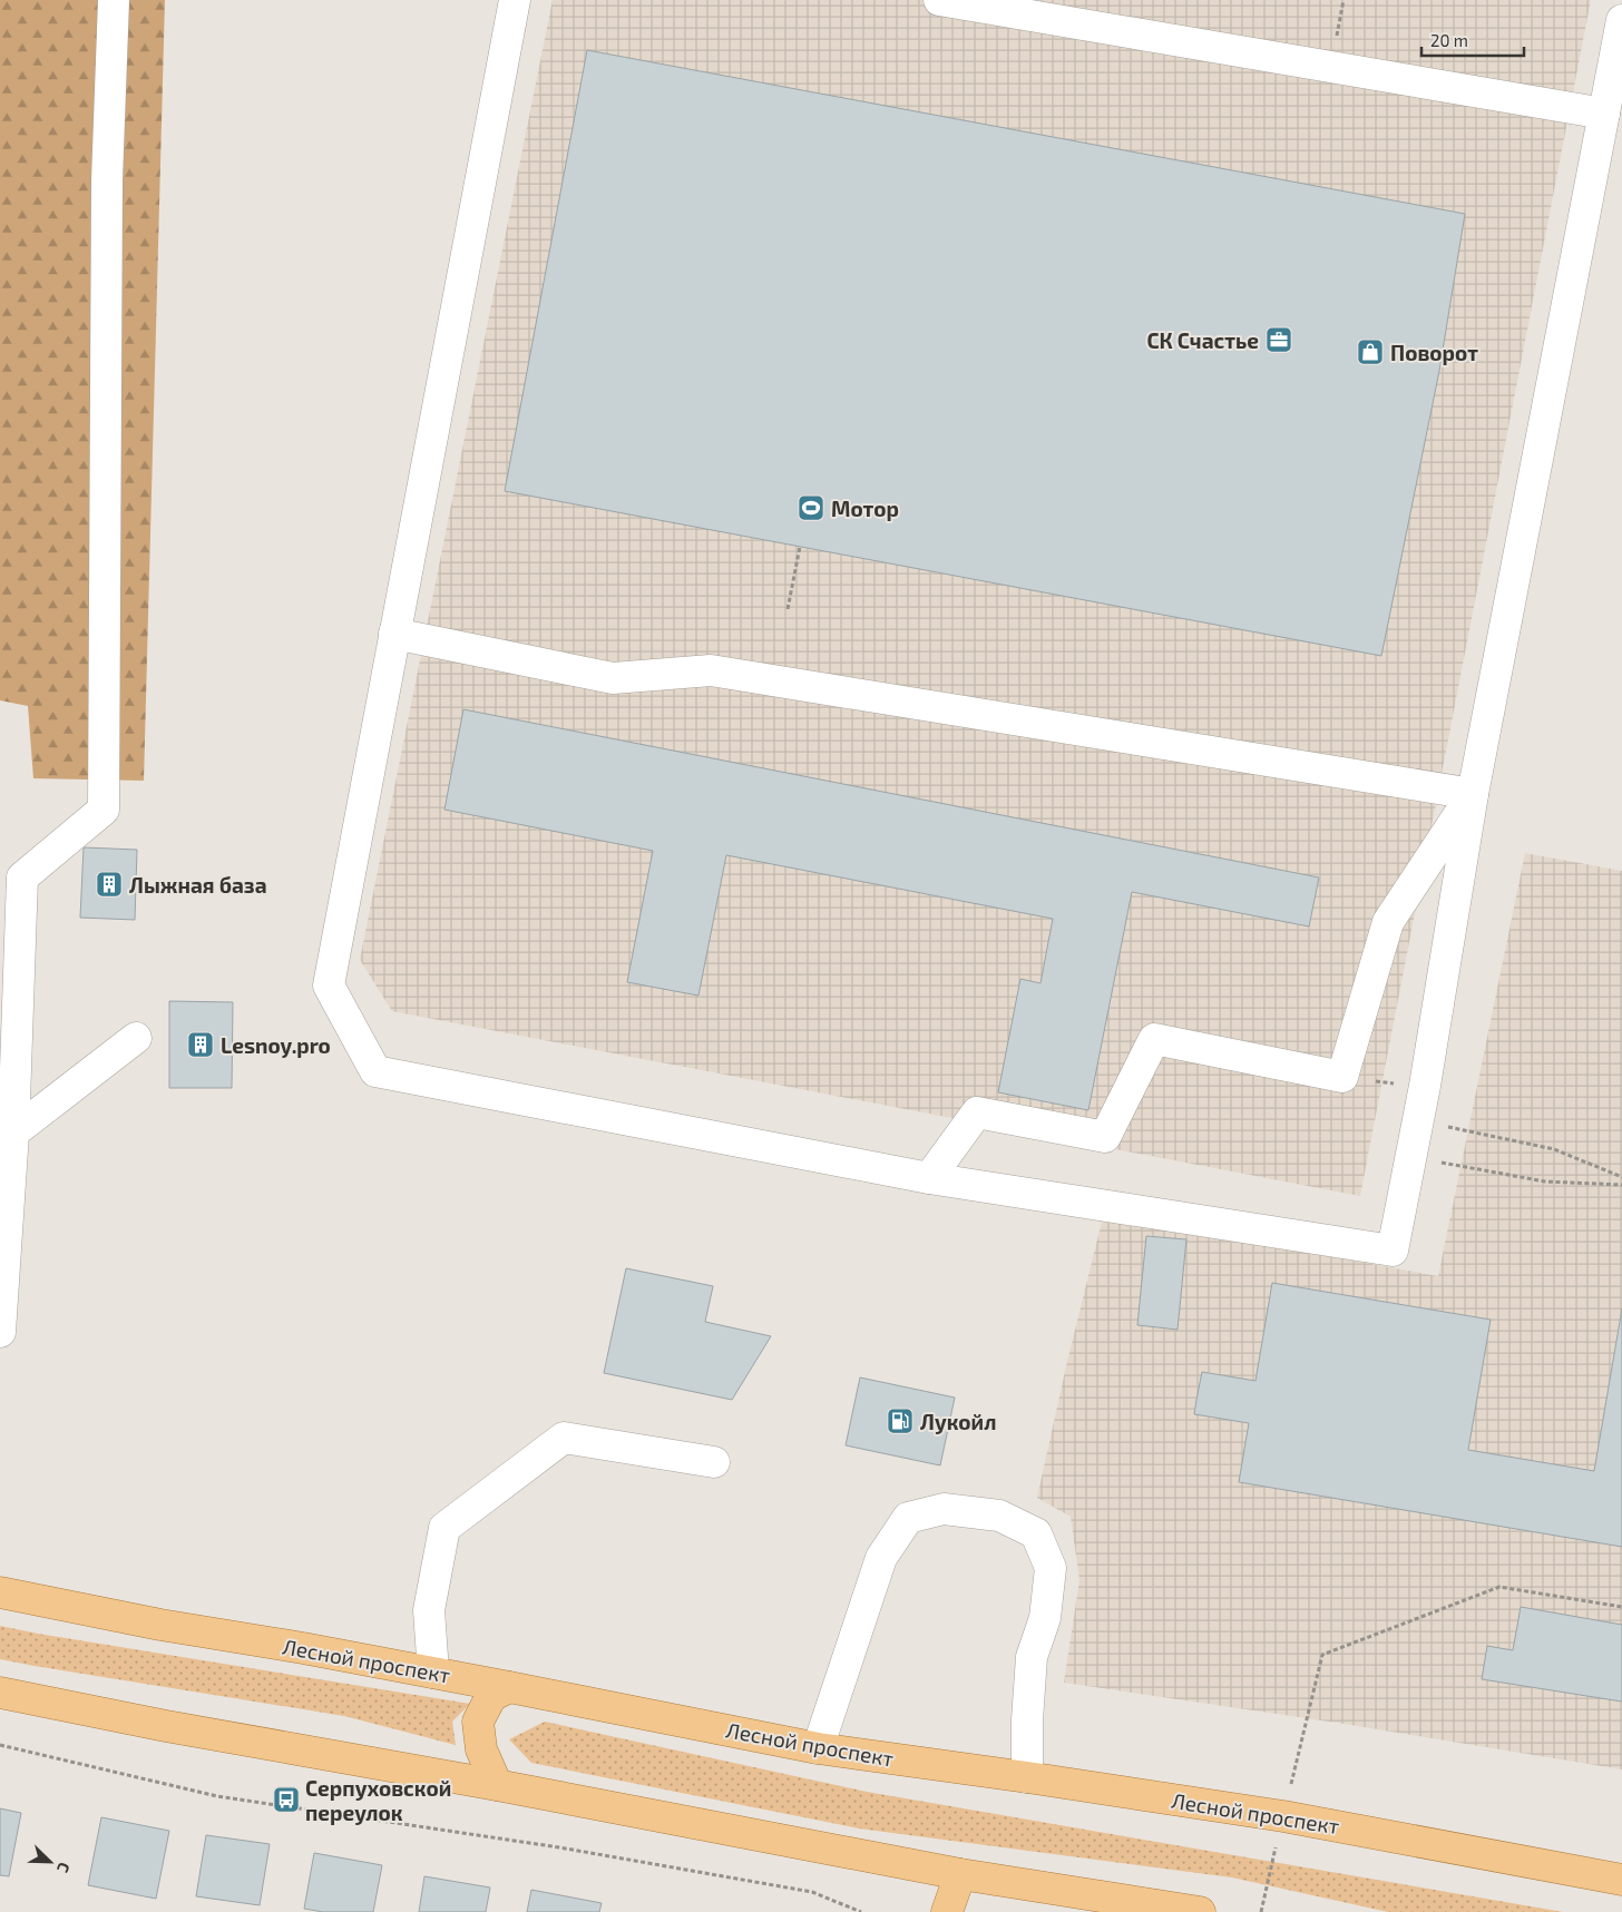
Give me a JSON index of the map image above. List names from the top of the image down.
{
  "streets": {
    "main road": ["Лесной проспект"]
  },
  "places": {
    "office": ["СК Счастье"],
    "shop": ["Поворот"],
    "sports": ["Мотор"],
    "building": ["Лыжная база", "Lesnoy.pro"],
    "fuel station": ["Лукойл"],
    "bus stop": ["Серпуховской переулок"]
  },
  "scale_bar": "20 m",
  "north": "bottom right"
}
